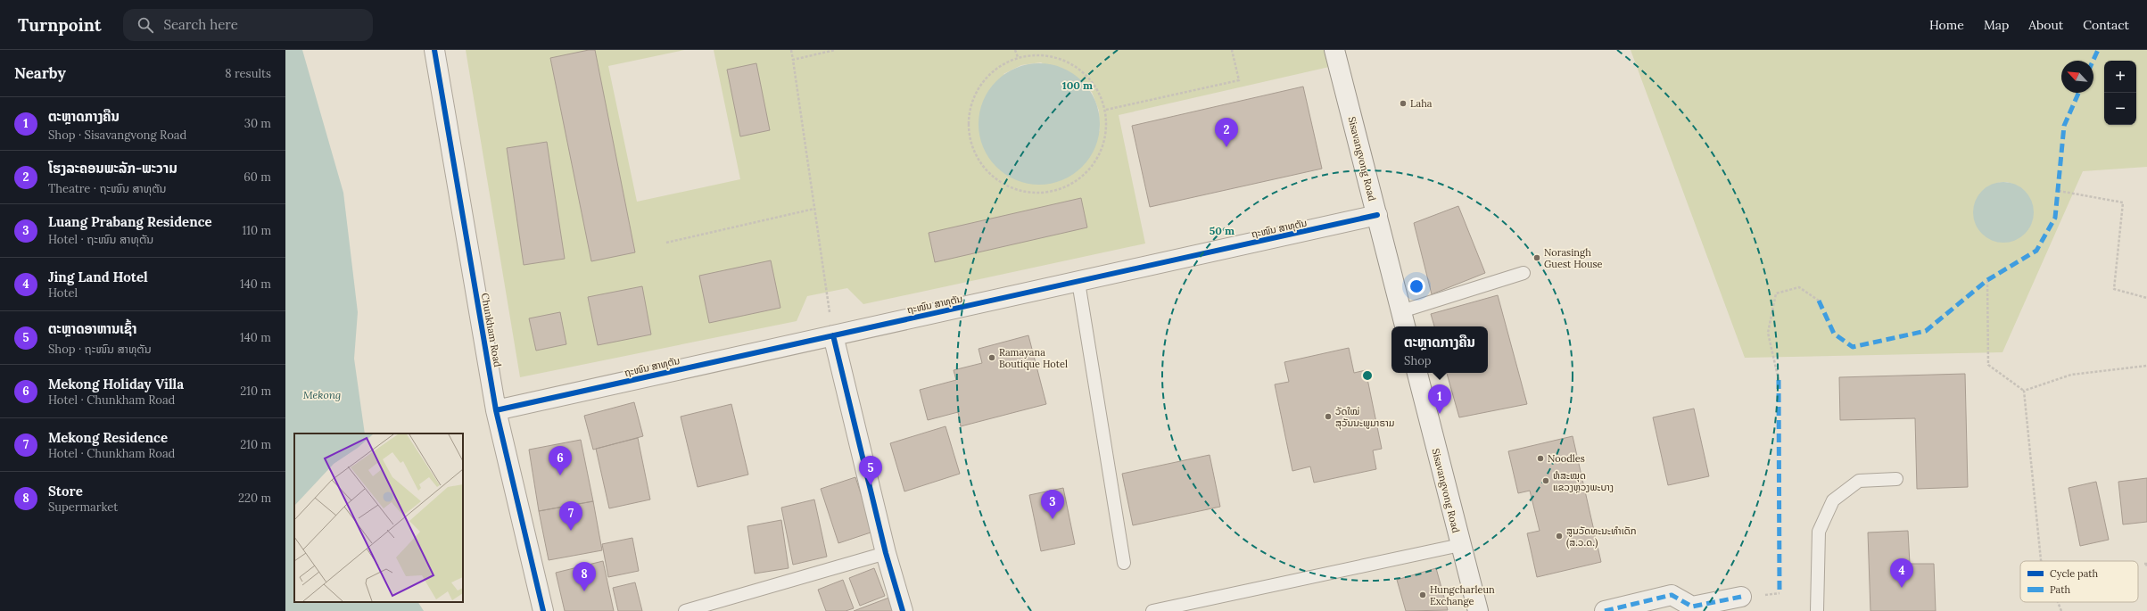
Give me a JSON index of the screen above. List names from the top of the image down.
{
  "streets": {
    "street": ["Sisavangvong Road", "ຖະໜົນ ສາທຸຕັນ", "Chunkham Road"]
  },
  "crossings": [
    ["Sisavangvong Road", "ຖະໜົນ ສາທຸຕັນ"],
    ["ຖະໜົນ ສາທຸຕັນ", "Chunkham Road"]
  ],
  "water": ["Mekong"],
  "places": [
    "Laha",
    "Norasingh Guest House",
    "Ramayana Boutique Hotel",
    "ວັດໃໝ່ ສຸວັນນະພູມາຣາມ",
    "Noodles",
    "ຫໍສະໝຸດ ແຂວງຫຼວງພະບາງ",
    "ສູນວັດທະນະທຳເດັກ (ສ.ວ.ດ.)",
    "Hungcharleun Exchange"
  ],
  "legend": ["Cycle path", "Path"],
  "north": "top left",
  "page": {
    "header": "Turnpoint",
    "search": "Search here",
    "nav": [
      "Home",
      "Map",
      "About",
      "Contact"
    ],
    "heading": ["Nearby", "8 results"],
    "map_buttons": ["+", "−"],
    "list": [
      {
        "mark": "1",
        "name": "ຕະຫຼາດກາງຄືນ",
        "note": "Shop · Sisavangvong Road",
        "value": "30 m"
      },
      {
        "mark": "2",
        "name": "ໂຮງລະຄອນພະລັກ-ພະวาม",
        "note": "Theatre · ຖະໜົນ ສາທຸຕັນ",
        "value": "60 m"
      },
      {
        "mark": "3",
        "name": "Luang Prabang Residence",
        "note": "Hotel · ຖະໜົນ ສາທຸຕັນ",
        "value": "110 m"
      },
      {
        "mark": "4",
        "name": "Jing Land Hotel",
        "note": "Hotel",
        "value": "140 m"
      },
      {
        "mark": "5",
        "name": "ຕະຫຼາດອາຫານເຊົ້າ",
        "note": "Shop · ຖະໜົນ ສາທຸຕັນ",
        "value": "140 m"
      },
      {
        "mark": "6",
        "name": "Mekong Holiday Villa",
        "note": "Hotel · Chunkham Road",
        "value": "210 m"
      },
      {
        "mark": "7",
        "name": "Mekong Residence",
        "note": "Hotel · Chunkham Road",
        "value": "210 m"
      },
      {
        "mark": "8",
        "name": "Store",
        "note": "Supermarket",
        "value": "220 m"
      }
    ],
    "pins": [
      "2",
      "1",
      "6",
      "5",
      "3",
      "7",
      "4",
      "8"
    ],
    "popup": ["ຕະຫຼາດກາງຄືນ", "Shop"]
  },
  "rings": ["100 m", "50 m"]
}
